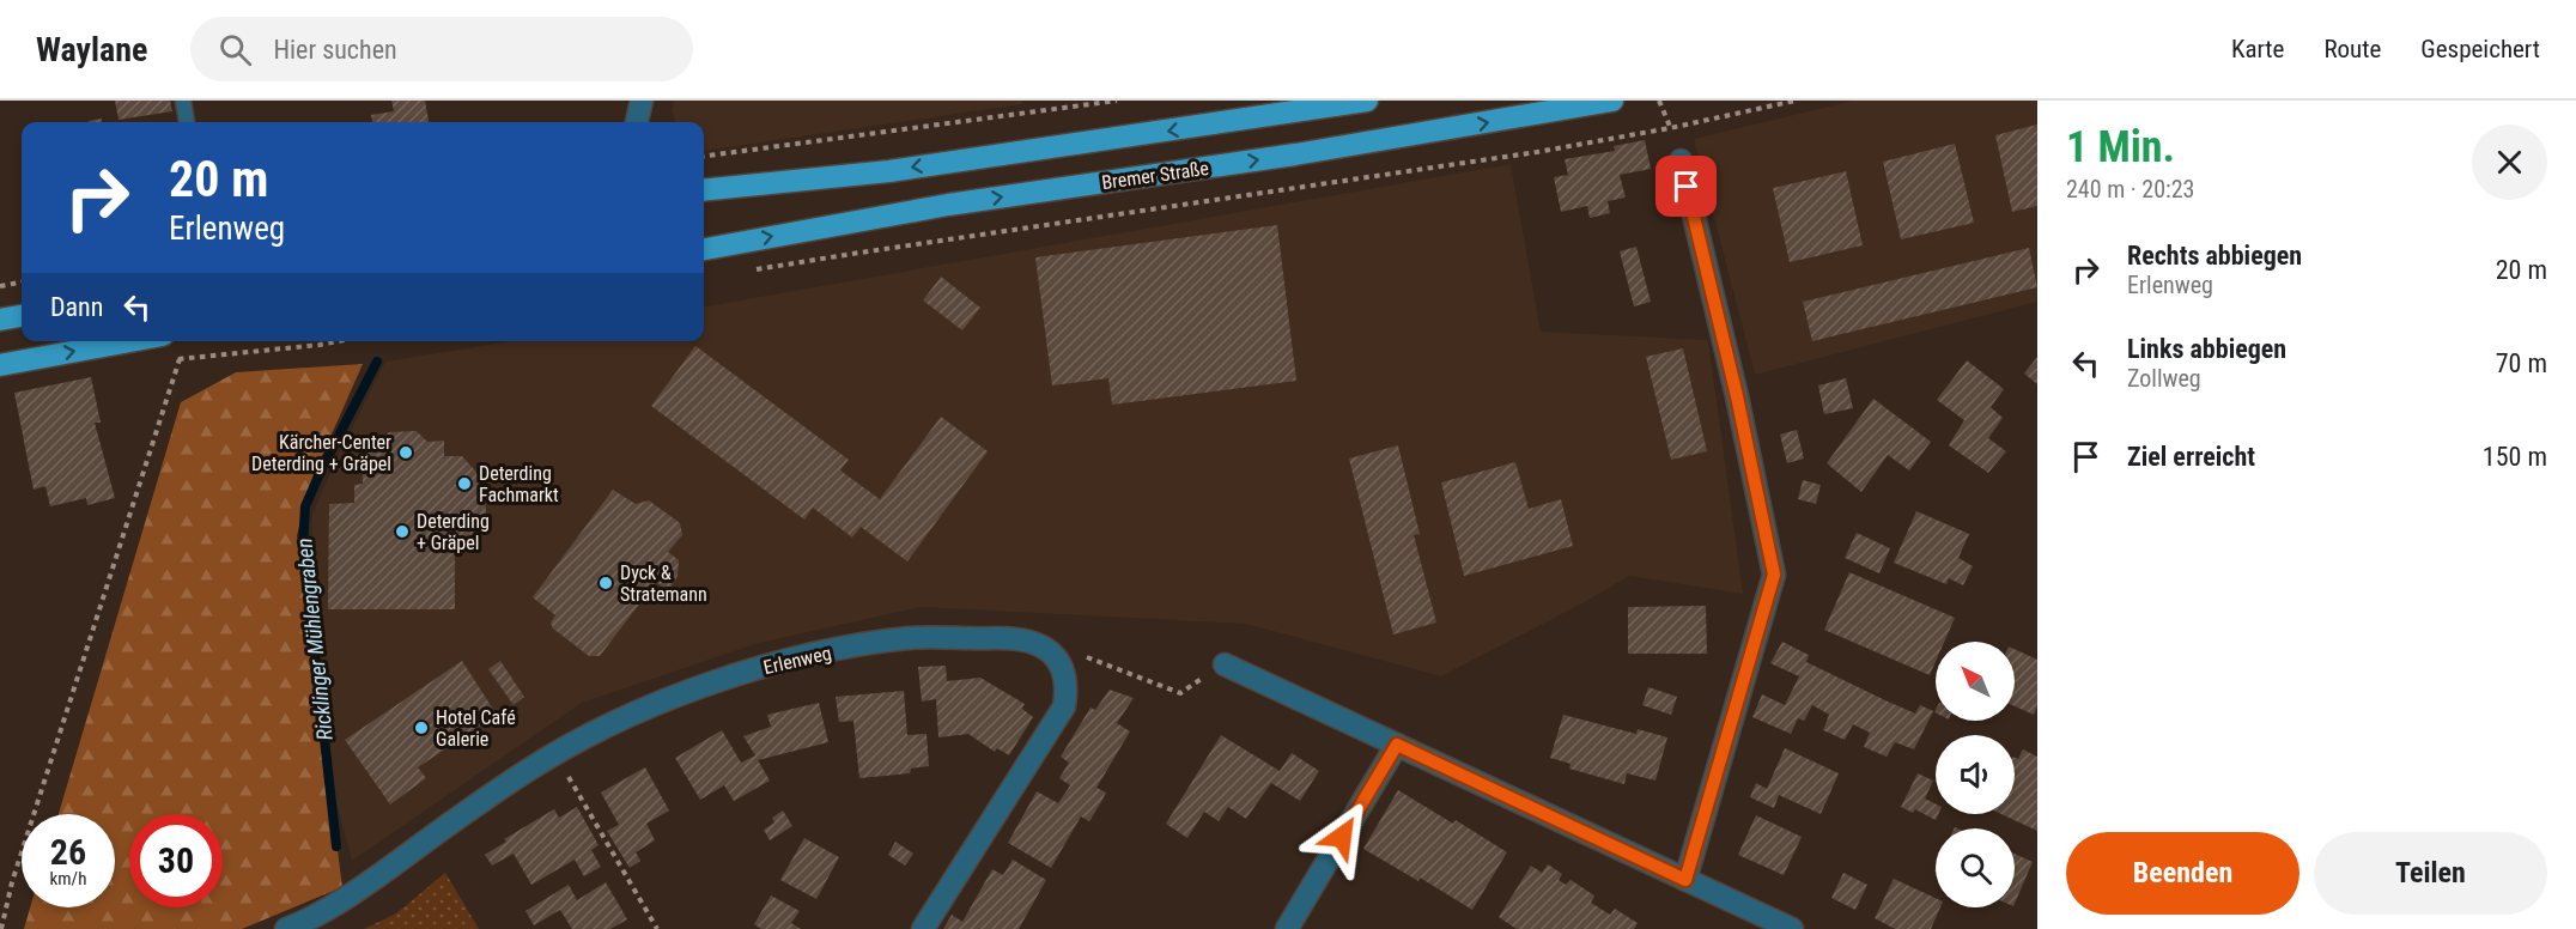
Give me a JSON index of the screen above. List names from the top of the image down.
{
  "streets": {
    "main road": ["Bremer Straße"],
    "street": ["Erlenweg"]
  },
  "water": ["Ricklinger Mühlengraben"],
  "places": [
    "Kärcher-Center Deterding + Gräpel",
    "Deterding Fachmarkt",
    "Deterding + Gräpel",
    "Dyck & Stratemann",
    "Hotel Café Galerie"
  ],
  "north": "top left",
  "page": {
    "header": "Waylane",
    "search": "Hier suchen",
    "nav": ["Karte", "Route", "Gespeichert"],
    "heading": ["1 Min.", "240 m · 20:23"],
    "turn": ["20 m", "Erlenweg"],
    "list": [
      {
        "name": "Rechts abbiegen",
        "note": "Erlenweg",
        "value": "20 m"
      },
      {
        "name": "Links abbiegen",
        "note": "Zollweg",
        "value": "70 m"
      },
      {
        "name": "Ziel erreicht",
        "value": "150 m"
      }
    ],
    "then": "Dann",
    "speed": "26 km/h",
    "limit": "30",
    "buttons": ["Beenden", "Teilen"]
  }
}
